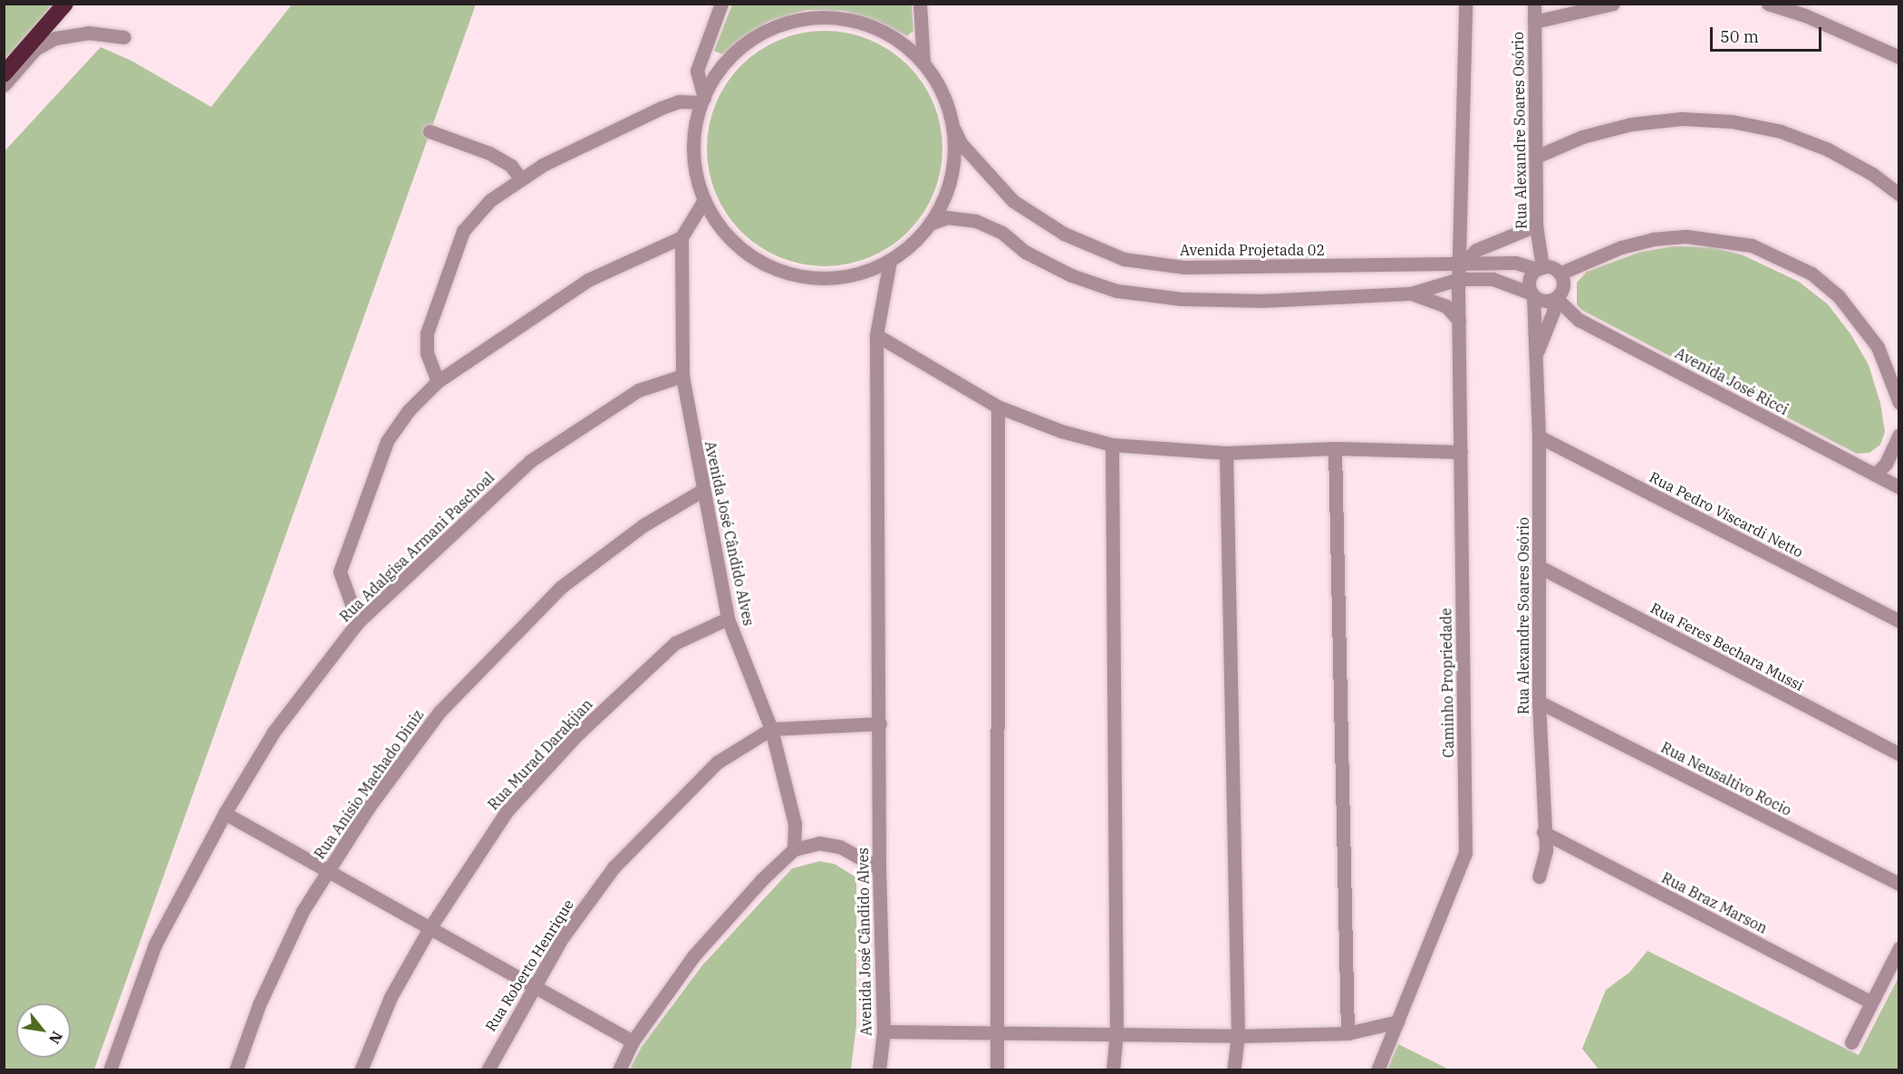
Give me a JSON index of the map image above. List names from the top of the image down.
{
  "streets": {
    "street": [
      "Rua Alexandre Soares Osório",
      "Avenida Projetada 02",
      "Avenida José Ricci",
      "Rua Pedro Viscardi Netto",
      "Avenida José Cândido Alves",
      "Rua Adalgisa Armani Paschoal",
      "Rua Feres Bechara Mussi",
      "Caminho Propriedade",
      "Rua Murad Darakjian",
      "Rua Neusaltivo Rocio",
      "Rua Anísio Machado Diniz",
      "Rua Braz Marson",
      "Rua Roberto Henrique"
    ]
  },
  "crossings": [
    ["Rua Alexandre Soares Osório", "Avenida Projetada 02"],
    ["Rua Alexandre Soares Osório", "Avenida José Ricci"],
    ["Rua Alexandre Soares Osório", "Rua Pedro Viscardi Netto"],
    ["Rua Alexandre Soares Osório", "Rua Feres Bechara Mussi"],
    ["Rua Alexandre Soares Osório", "Rua Neusaltivo Rocio"],
    ["Rua Alexandre Soares Osório", "Rua Braz Marson"],
    ["Avenida Projetada 02", "Avenida José Ricci"],
    ["Avenida Projetada 02", "Caminho Propriedade"],
    ["Avenida José Cândido Alves", "Rua Adalgisa Armani Paschoal"],
    ["Avenida José Cândido Alves", "Rua Murad Darakjian"],
    ["Avenida José Cândido Alves", "Rua Anísio Machado Diniz"],
    ["Avenida José Cândido Alves", "Rua Roberto Henrique"]
  ],
  "scale_bar": "50 m",
  "north": "bottom right"
}
